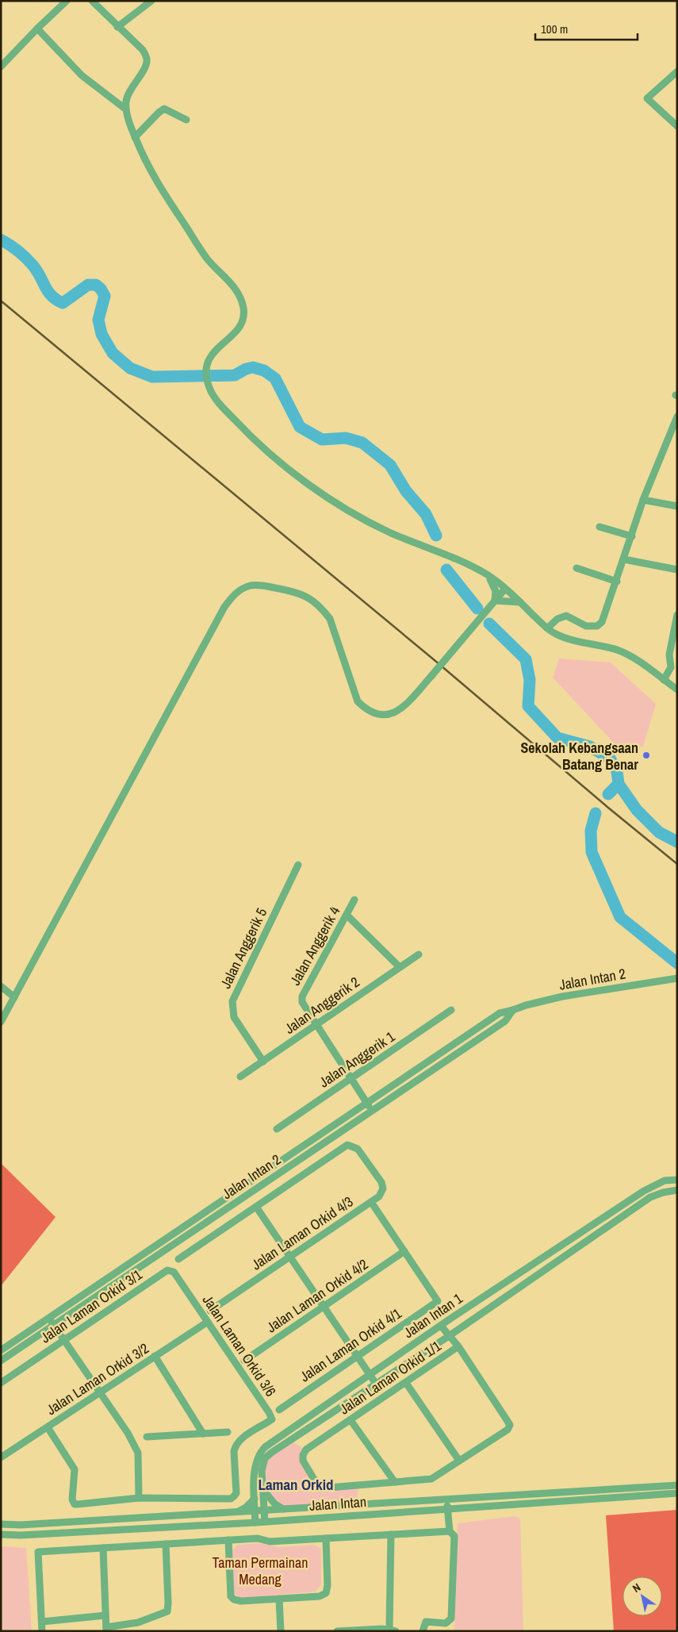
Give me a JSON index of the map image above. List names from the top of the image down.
{
  "streets": {
    "street": [
      "Jalan Anggerik 4",
      "Jalan Anggerik 5",
      "Jalan Intan 2",
      "Jalan Anggerik 2",
      "Jalan Anggerik 1",
      "Jalan Laman Orkid 4/3",
      "Jalan Laman Orkid 4/2",
      "Jalan Laman Orkid 3/1",
      "Jalan Intan 1",
      "Jalan Laman Orkid 4/1",
      "Jalan Laman Orkid 3/6",
      "Jalan Laman Orkid 1/1",
      "Jalan Laman Orkid 3/2",
      "Jalan Intan"
    ]
  },
  "crossings": [
    ["Jalan Anggerik 4", "Jalan Anggerik 2"],
    ["Jalan Anggerik 5", "Jalan Anggerik 2"],
    ["Jalan Laman Orkid 4/2", "Jalan Laman Orkid 4/1"],
    ["Jalan Laman Orkid 3/1", "Jalan Laman Orkid 3/6"],
    ["Jalan Intan 1", "Jalan Intan"],
    ["Jalan Laman Orkid 3/6", "Jalan Laman Orkid 3/2"]
  ],
  "districts": ["Laman Orkid"],
  "parks": ["Taman Permainan Medang"],
  "places": ["Sekolah Kebangsaan Batang Benar"],
  "scale_bar": "100 m",
  "north": "top left"
}
